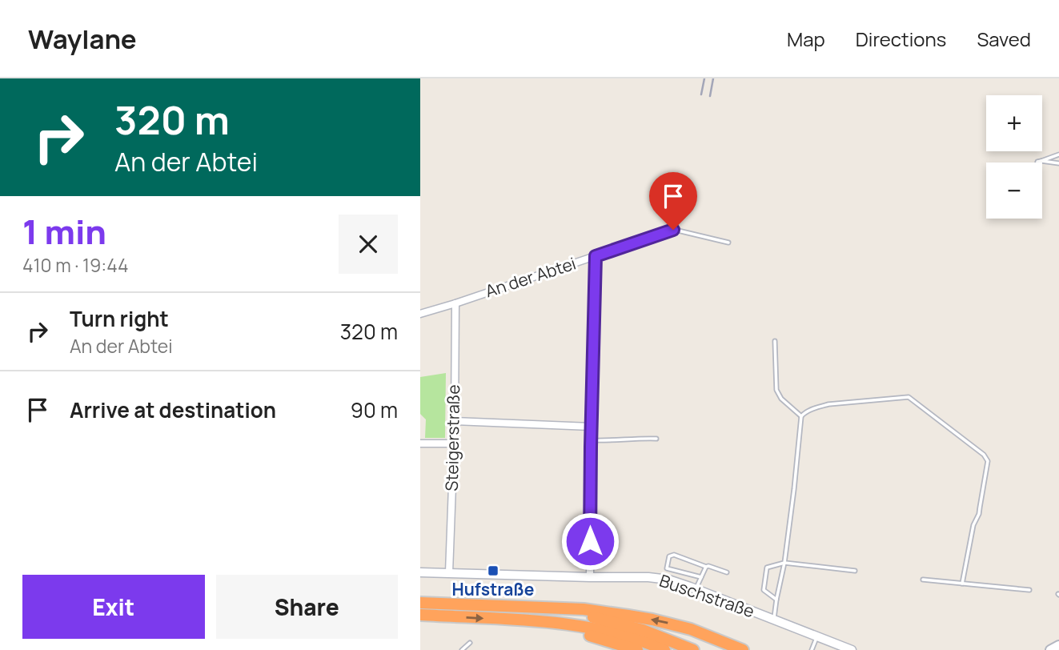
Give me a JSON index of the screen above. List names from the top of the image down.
{
  "streets": {
    "street": ["An der Abtei", "Steigerstraße", "Buschstraße"]
  },
  "crossings": [
    ["An der Abtei", "Steigerstraße"],
    ["Steigerstraße", "Buschstraße"]
  ],
  "places": {
    "transit": ["Hufstraße"]
  },
  "page": {
    "header": "Waylane",
    "nav": ["Map", "Directions", "Saved"],
    "turn": ["320 m", "An der Abtei"],
    "map_buttons": ["+", "−"],
    "heading": ["1 min", "410 m · 19:44"],
    "list": [
      {
        "name": "Turn right",
        "note": "An der Abtei",
        "value": "320 m"
      },
      {
        "name": "Arrive at destination",
        "value": "90 m"
      }
    ],
    "buttons": ["Exit", "Share"]
  }
}
